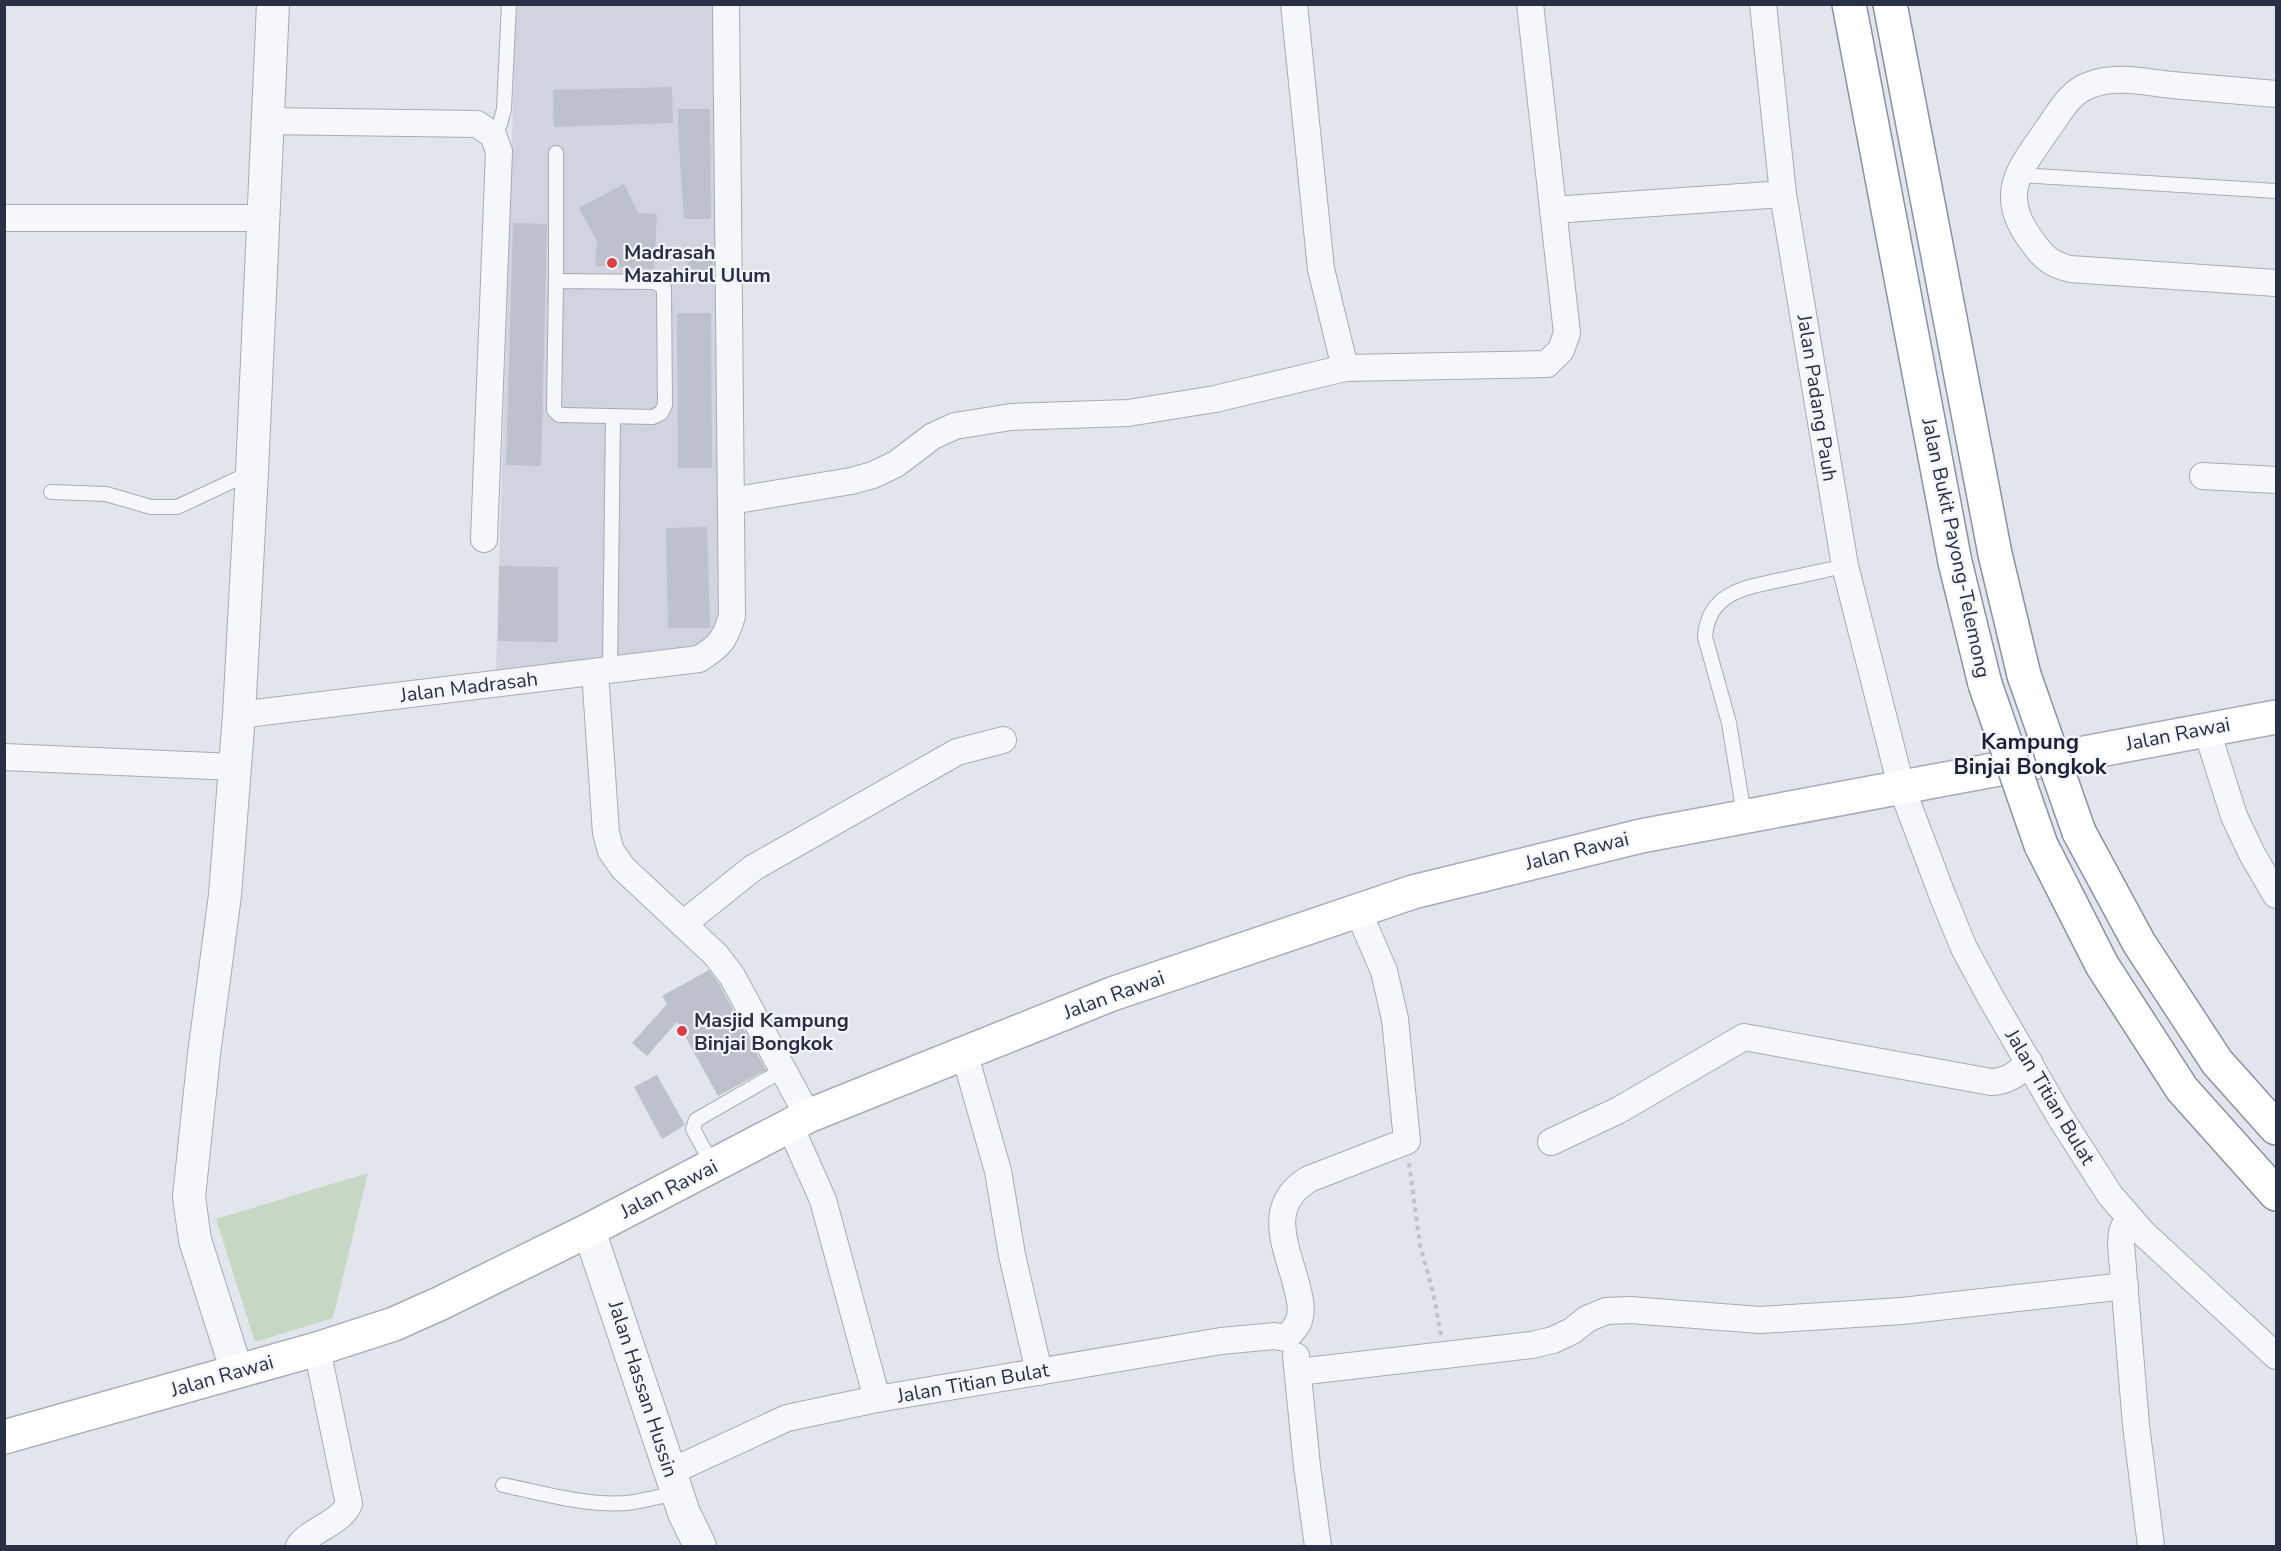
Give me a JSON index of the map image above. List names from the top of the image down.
{
  "streets": {
    "main road": ["Jalan Bukit Payong-Telemong", "Jalan Rawai"],
    "street": [
      "Jalan Padang Pauh",
      "Jalan Madrasah",
      "Jalan Titian Bulat",
      "Jalan Hassan Hussin"
    ]
  },
  "crossings": [
    ["Jalan Padang Pauh", "Jalan Rawai"],
    ["Jalan Padang Pauh", "Jalan Titian Bulat"],
    ["Jalan Rawai", "Jalan Titian Bulat"],
    ["Jalan Rawai", "Jalan Hassan Hussin"],
    ["Jalan Titian Bulat", "Jalan Hassan Hussin"]
  ],
  "districts": ["Kampung Binjai Bongkok"],
  "places": ["Madrasah Mazahirul Ulum", "Masjid Kampung Binjai Bongkok"]
}
